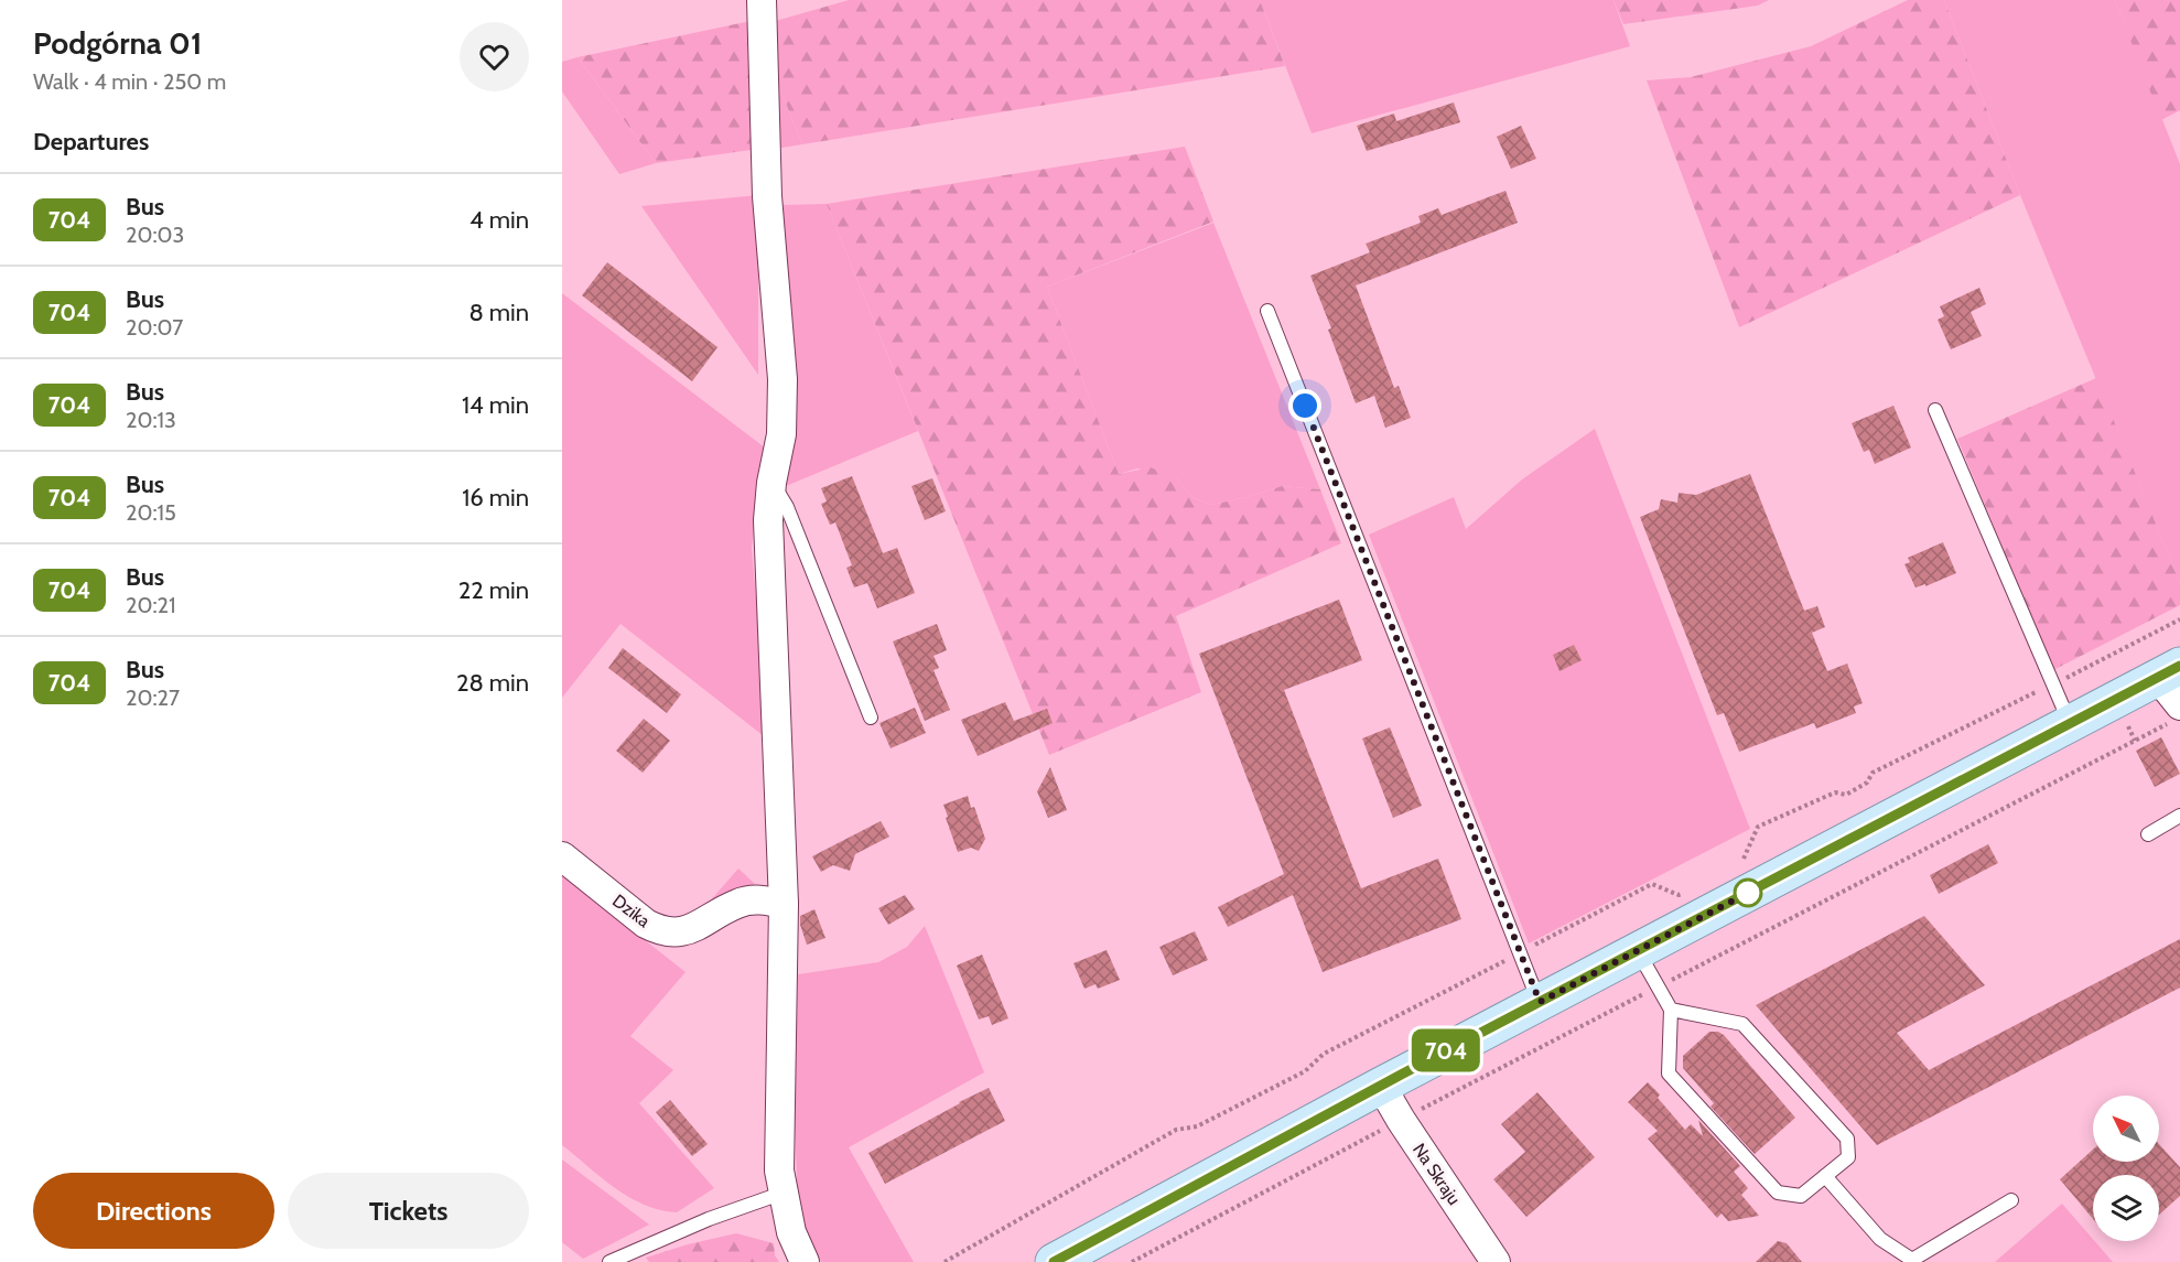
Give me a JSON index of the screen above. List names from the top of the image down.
{
  "streets": {
    "street": ["Dzika", "Na Skraju"]
  },
  "lines": ["bus line 704"],
  "north": "top left",
  "page": {
    "heading": [
      ["Podgórna 01", "Walk · 4 min · 250 m"],
      "Departures"
    ],
    "on_map": "704",
    "list": [
      {
        "mark": "704",
        "name": "Bus",
        "note": "20:03",
        "value": "4 min"
      },
      {
        "mark": "704",
        "name": "Bus",
        "note": "20:07",
        "value": "8 min"
      },
      {
        "mark": "704",
        "name": "Bus",
        "note": "20:13",
        "value": "14 min"
      },
      {
        "mark": "704",
        "name": "Bus",
        "note": "20:15",
        "value": "16 min"
      },
      {
        "mark": "704",
        "name": "Bus",
        "note": "20:21",
        "value": "22 min"
      },
      {
        "mark": "704",
        "name": "Bus",
        "note": "20:27",
        "value": "28 min"
      }
    ],
    "buttons": ["Directions", "Tickets"]
  }
}
